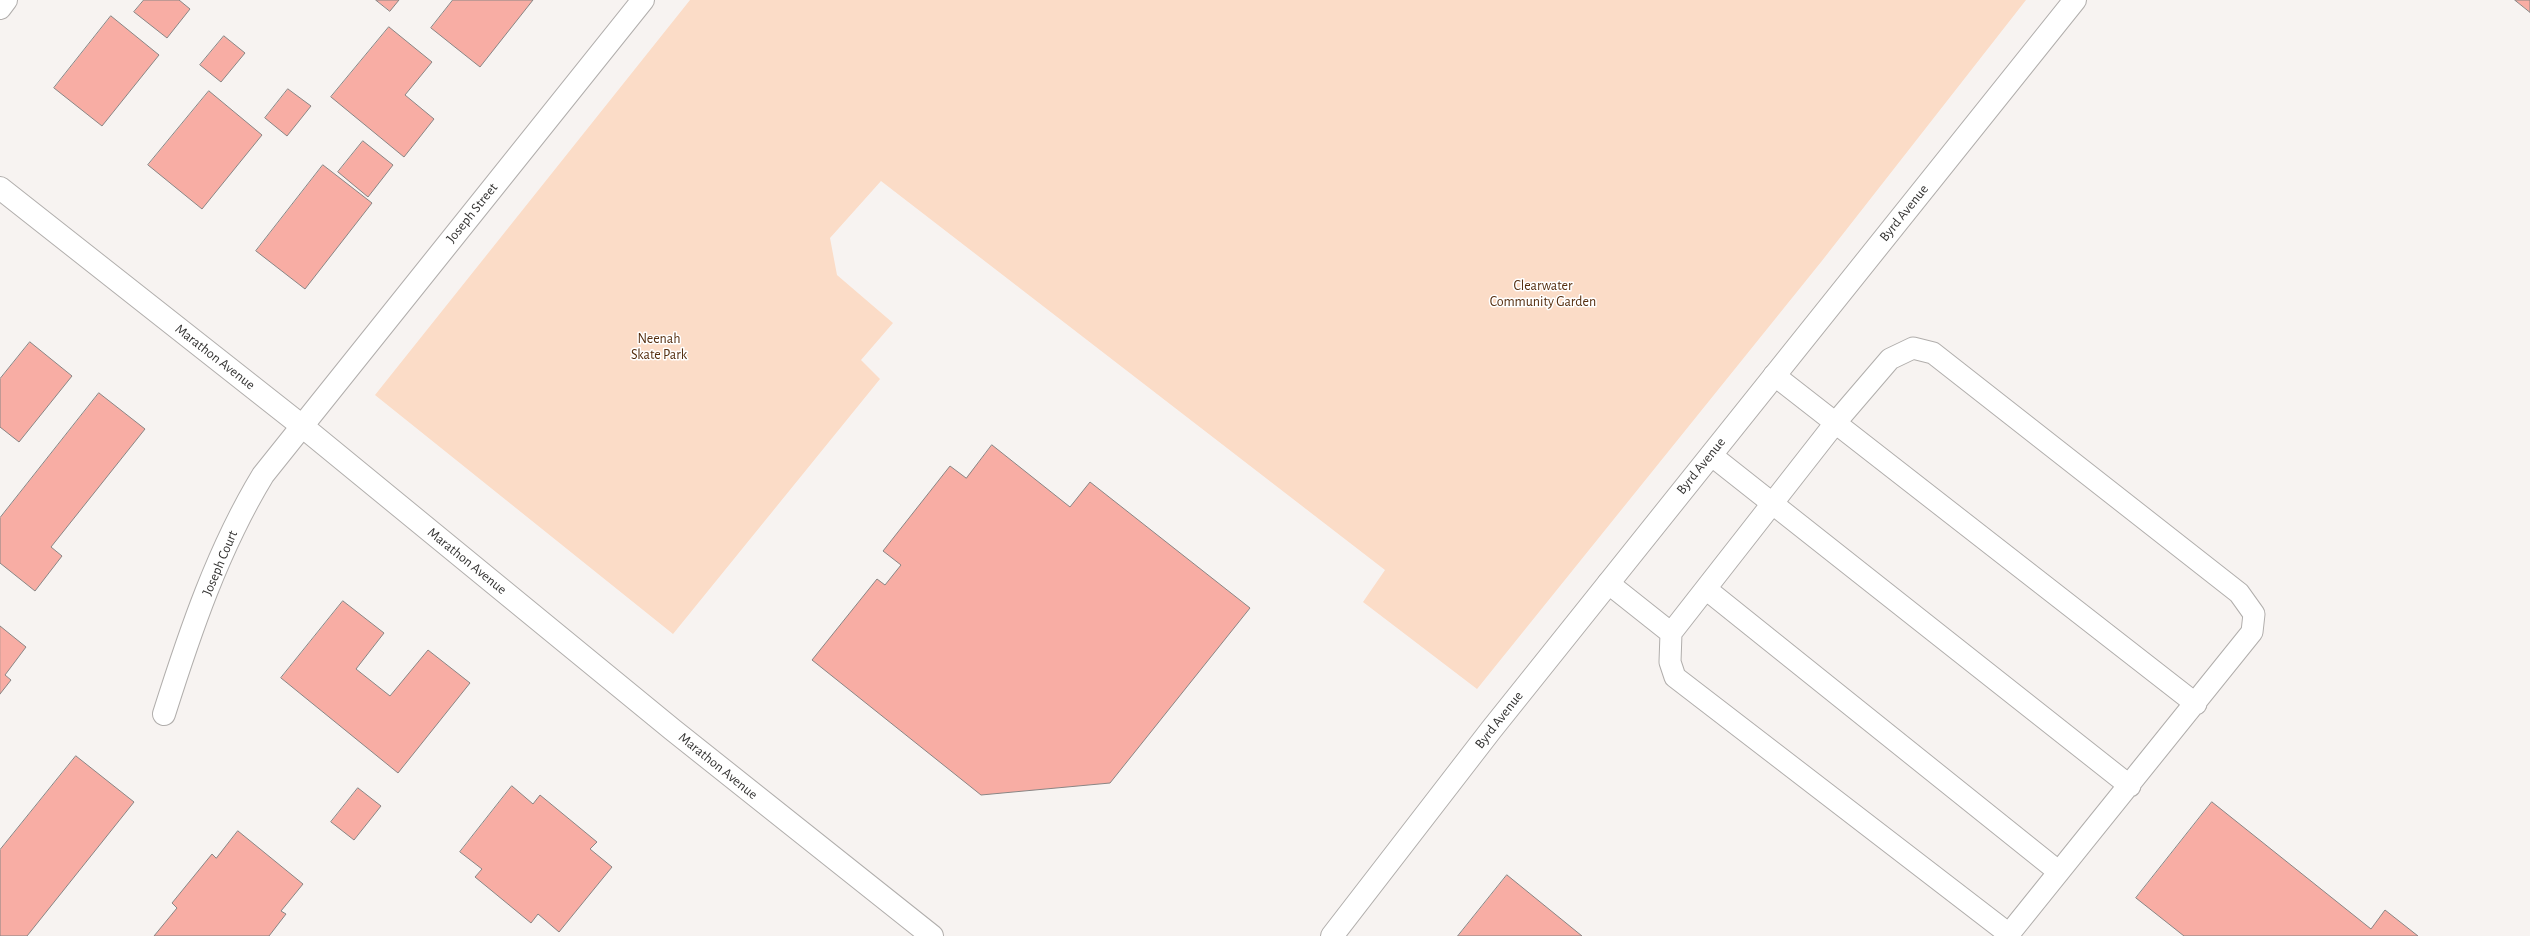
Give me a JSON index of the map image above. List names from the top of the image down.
{
  "streets": {
    "street": [
      "Joseph Street",
      "Byrd Avenue",
      "Marathon Avenue",
      "Joseph Court"
    ]
  },
  "crossings": [
    ["Joseph Street", "Marathon Avenue"],
    ["Joseph Street", "Joseph Court"],
    ["Marathon Avenue", "Joseph Court"]
  ],
  "parks": ["Clearwater Community Garden", "Neenah Skate Park"]
}
